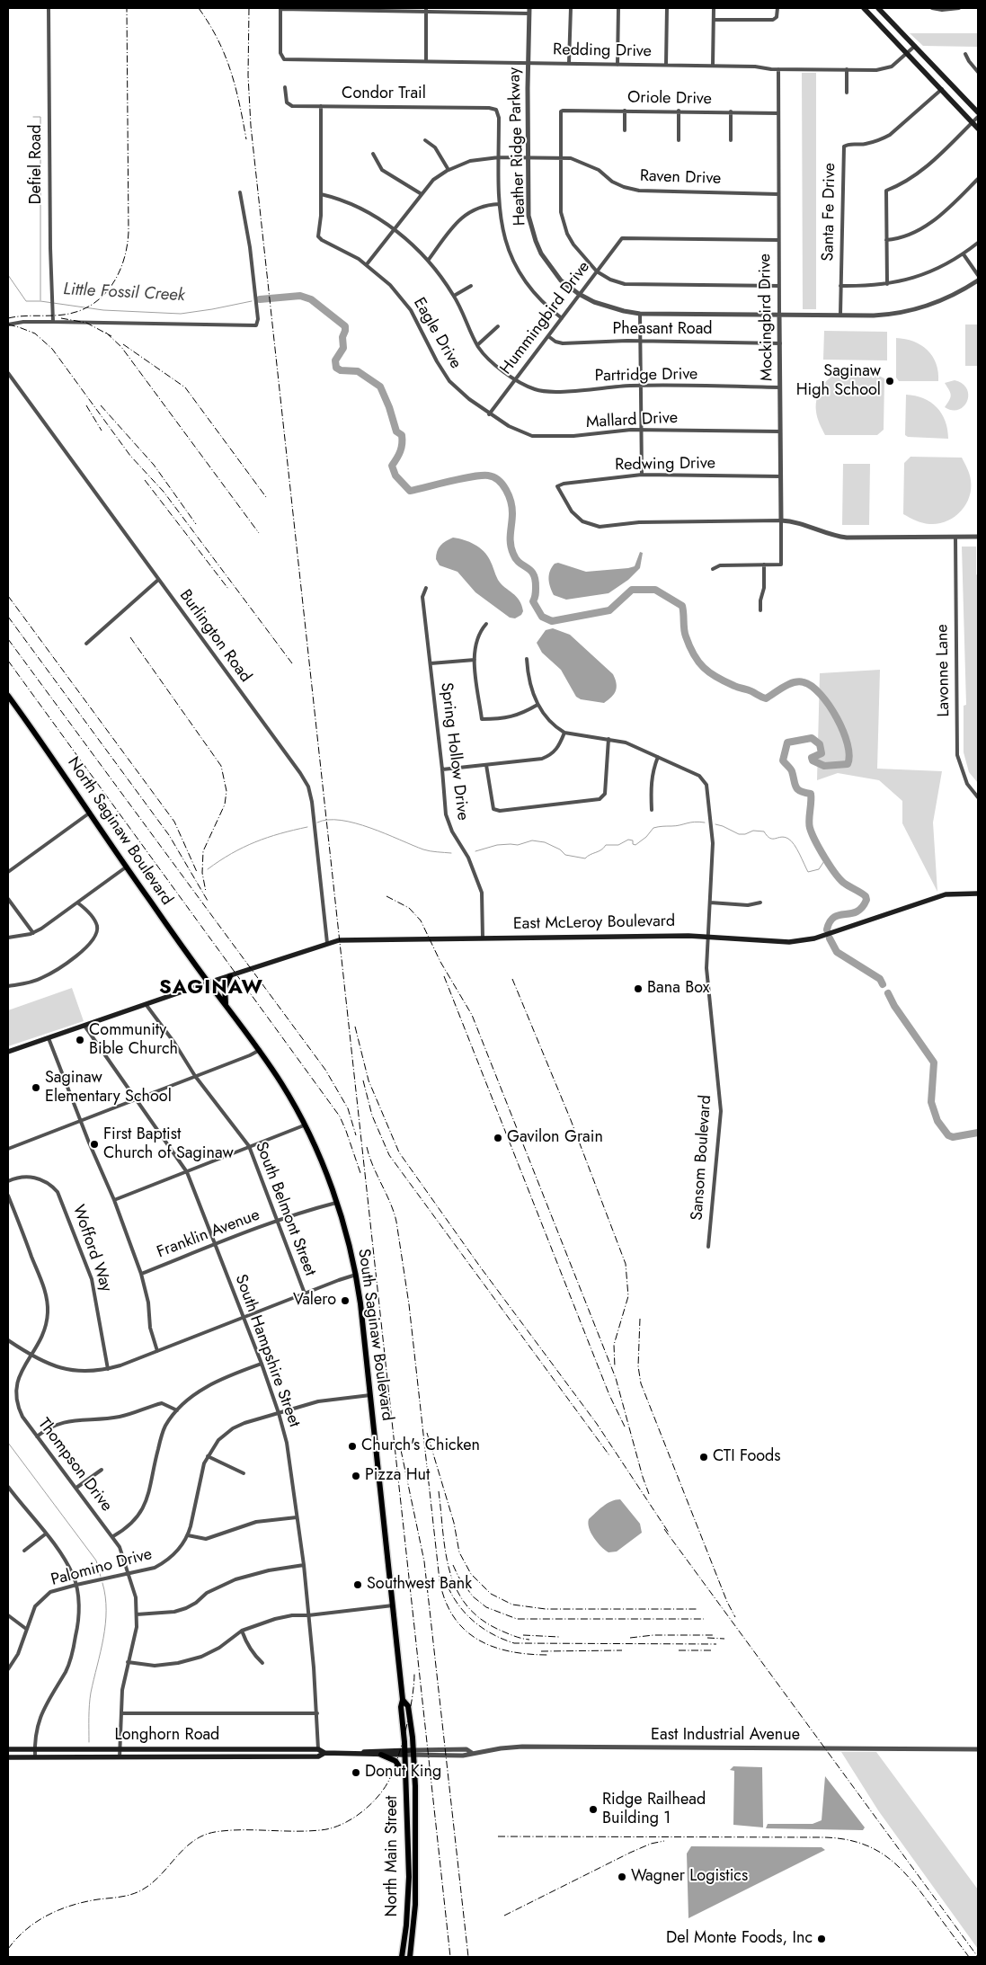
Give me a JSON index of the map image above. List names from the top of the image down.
{
  "streets": {
    "main road": [
      "North Saginaw Boulevard",
      "East McLeroy Boulevard",
      "South Saginaw Boulevard",
      "Longhorn Road",
      "North Main Street"
    ],
    "street": [
      "Redding Drive",
      "Condor Trail",
      "Oriole Drive",
      "Heather Ridge Parkway",
      "Defiel Road",
      "Raven Drive",
      "Santa Fe Drive",
      "Mockingbird Drive",
      "Hummingbird Drive",
      "Pheasant Road",
      "Eagle Drive",
      "Partridge Drive",
      "Mallard Drive",
      "Redwing Drive",
      "Burlington Road",
      "Lavonne Lane",
      "Spring Hollow Drive",
      "Sansom Boulevard",
      "South Belmont Street",
      "Franklin Avenue",
      "Wofford Way",
      "South Hampshire Street",
      "Thompson Drive",
      "Palomino Drive",
      "East Industrial Avenue"
    ]
  },
  "crossings": [
    ["Redding Drive", "Heather Ridge Parkway"],
    ["Redding Drive", "Mockingbird Drive"],
    ["Condor Trail", "Raven Drive"],
    ["Oriole Drive", "Raven Drive"],
    ["Oriole Drive", "Mockingbird Drive"],
    ["Heather Ridge Parkway", "Raven Drive"],
    ["Heather Ridge Parkway", "Santa Fe Drive"],
    ["Heather Ridge Parkway", "Mockingbird Drive"],
    ["Heather Ridge Parkway", "Hummingbird Drive"],
    ["Raven Drive", "Mockingbird Drive"],
    ["Raven Drive", "Eagle Drive"],
    ["Raven Drive", "Partridge Drive"],
    ["Mockingbird Drive", "Hummingbird Drive"],
    ["Mockingbird Drive", "Pheasant Road"],
    ["Mockingbird Drive", "Partridge Drive"],
    ["Mockingbird Drive", "Mallard Drive"],
    ["Mockingbird Drive", "Redwing Drive"],
    ["Hummingbird Drive", "Pheasant Road"],
    ["Hummingbird Drive", "Eagle Drive"],
    ["Hummingbird Drive", "Partridge Drive"],
    ["Hummingbird Drive", "Mallard Drive"],
    ["Eagle Drive", "Partridge Drive"],
    ["Eagle Drive", "Mallard Drive"],
    ["Burlington Road", "East McLeroy Boulevard"],
    ["Spring Hollow Drive", "East McLeroy Boulevard"],
    ["North Saginaw Boulevard", "East McLeroy Boulevard"],
    ["North Saginaw Boulevard", "South Saginaw Boulevard"],
    ["East McLeroy Boulevard", "Sansom Boulevard"],
    ["East McLeroy Boulevard", "South Belmont Street"],
    ["East McLeroy Boulevard", "South Saginaw Boulevard"],
    ["East McLeroy Boulevard", "South Hampshire Street"],
    ["South Belmont Street", "Franklin Avenue"],
    ["Franklin Avenue", "South Saginaw Boulevard"],
    ["Franklin Avenue", "South Hampshire Street"],
    ["South Saginaw Boulevard", "Palomino Drive"],
    ["South Saginaw Boulevard", "Longhorn Road"],
    ["South Saginaw Boulevard", "East Industrial Avenue"],
    ["South Saginaw Boulevard", "North Main Street"],
    ["South Hampshire Street", "Palomino Drive"],
    ["South Hampshire Street", "Longhorn Road"],
    ["Thompson Drive", "Palomino Drive"],
    ["Thompson Drive", "Longhorn Road"],
    ["Longhorn Road", "East Industrial Avenue"],
    ["Longhorn Road", "North Main Street"],
    ["East Industrial Avenue", "North Main Street"]
  ],
  "districts": ["SAGINAW"],
  "water": ["Little Fossil Creek"],
  "places": [
    "Saginaw High School",
    "Bana Box",
    "Community Bible Church",
    "Saginaw Elementary School",
    "Gavilon Grain",
    "First Baptist Church of Saginaw",
    "Valero",
    "Church's Chicken",
    "CTI Foods",
    "Pizza Hut",
    "Southwest Bank",
    "Donut King",
    "Ridge Railhead Building 1",
    "Wagner Logistics",
    "Del Monte Foods, Inc"
  ]
}
